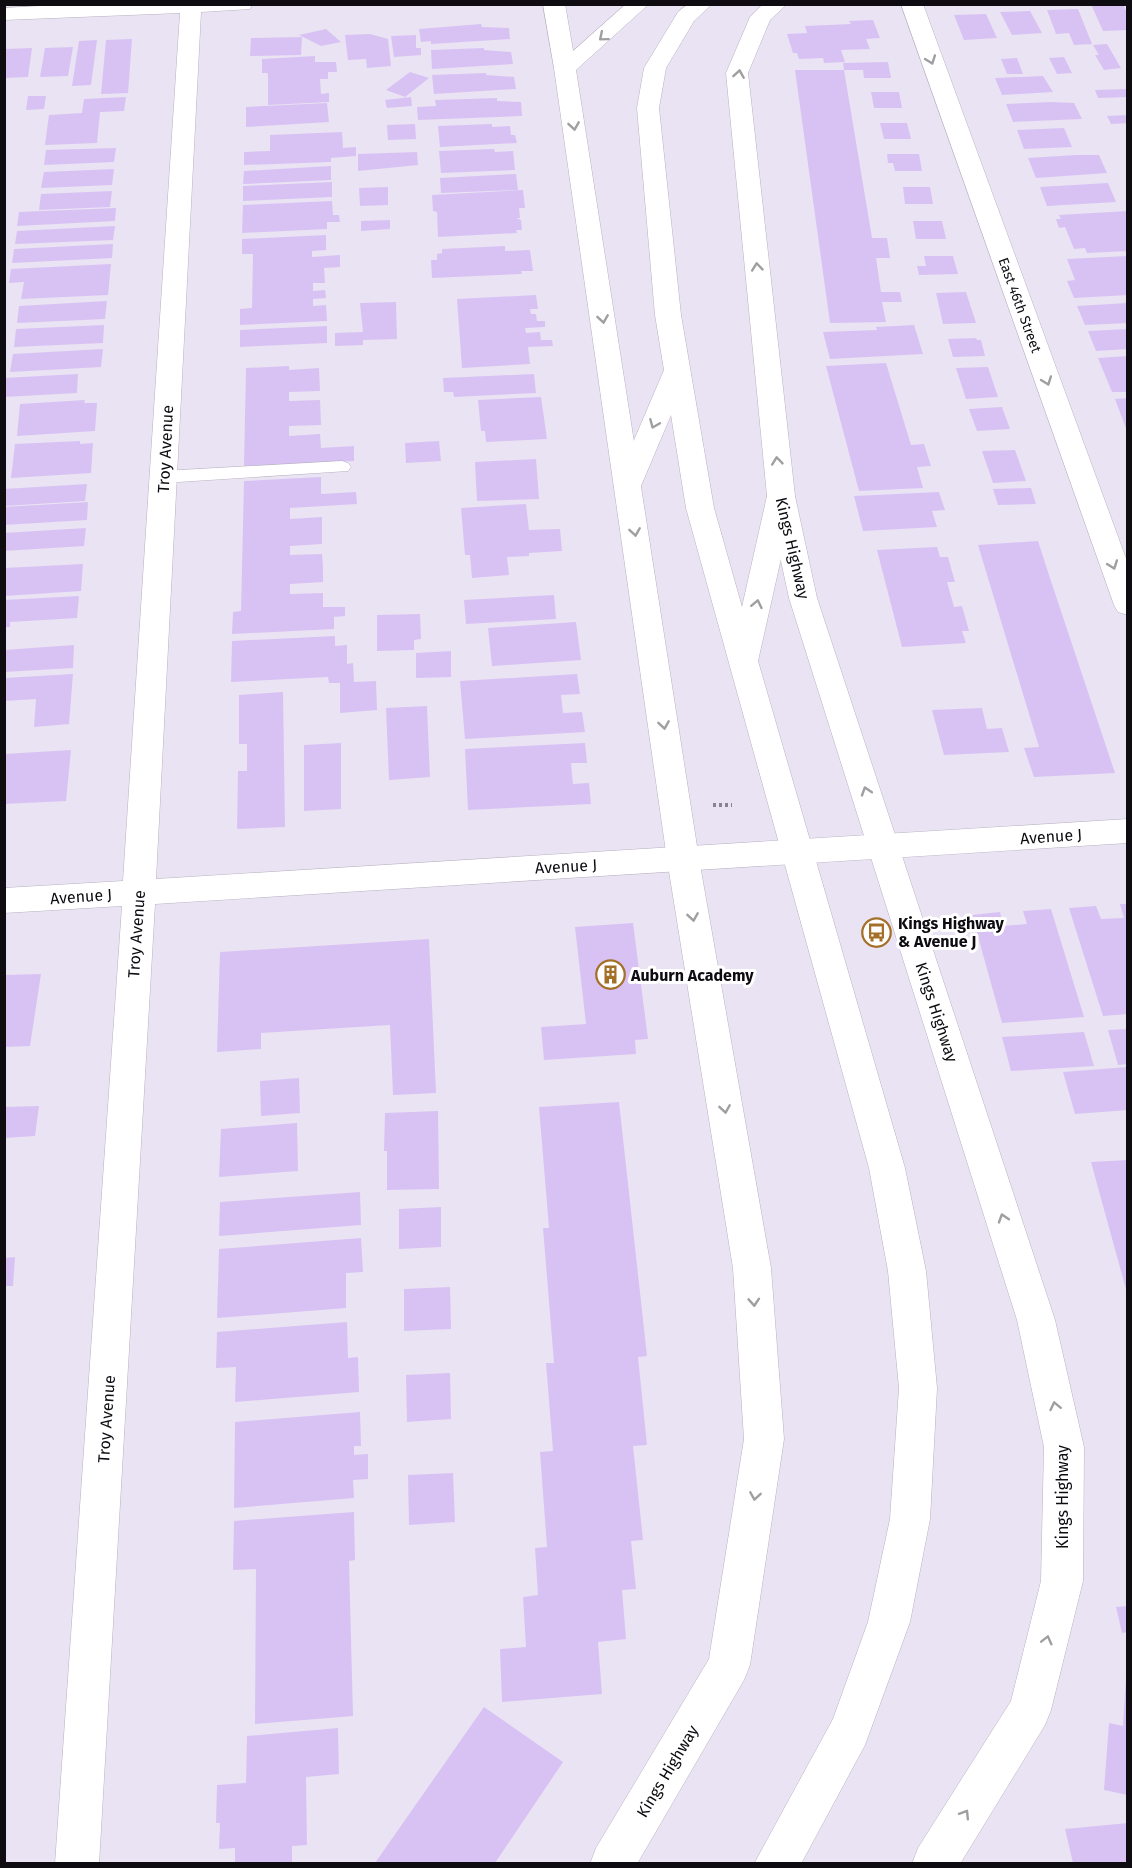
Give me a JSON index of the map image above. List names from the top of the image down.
{
  "streets": {
    "street": [
      "East 46th Street",
      "Troy Avenue",
      "Kings Highway",
      "Avenue J"
    ]
  },
  "crossings": [
    ["Troy Avenue", "Avenue J"],
    ["Kings Highway", "Avenue J"]
  ],
  "one_way": ["East 46th Street"],
  "places": {
    "bus stop": ["Kings Highway & Avenue J"],
    "building": ["Auburn Academy"]
  }
}
